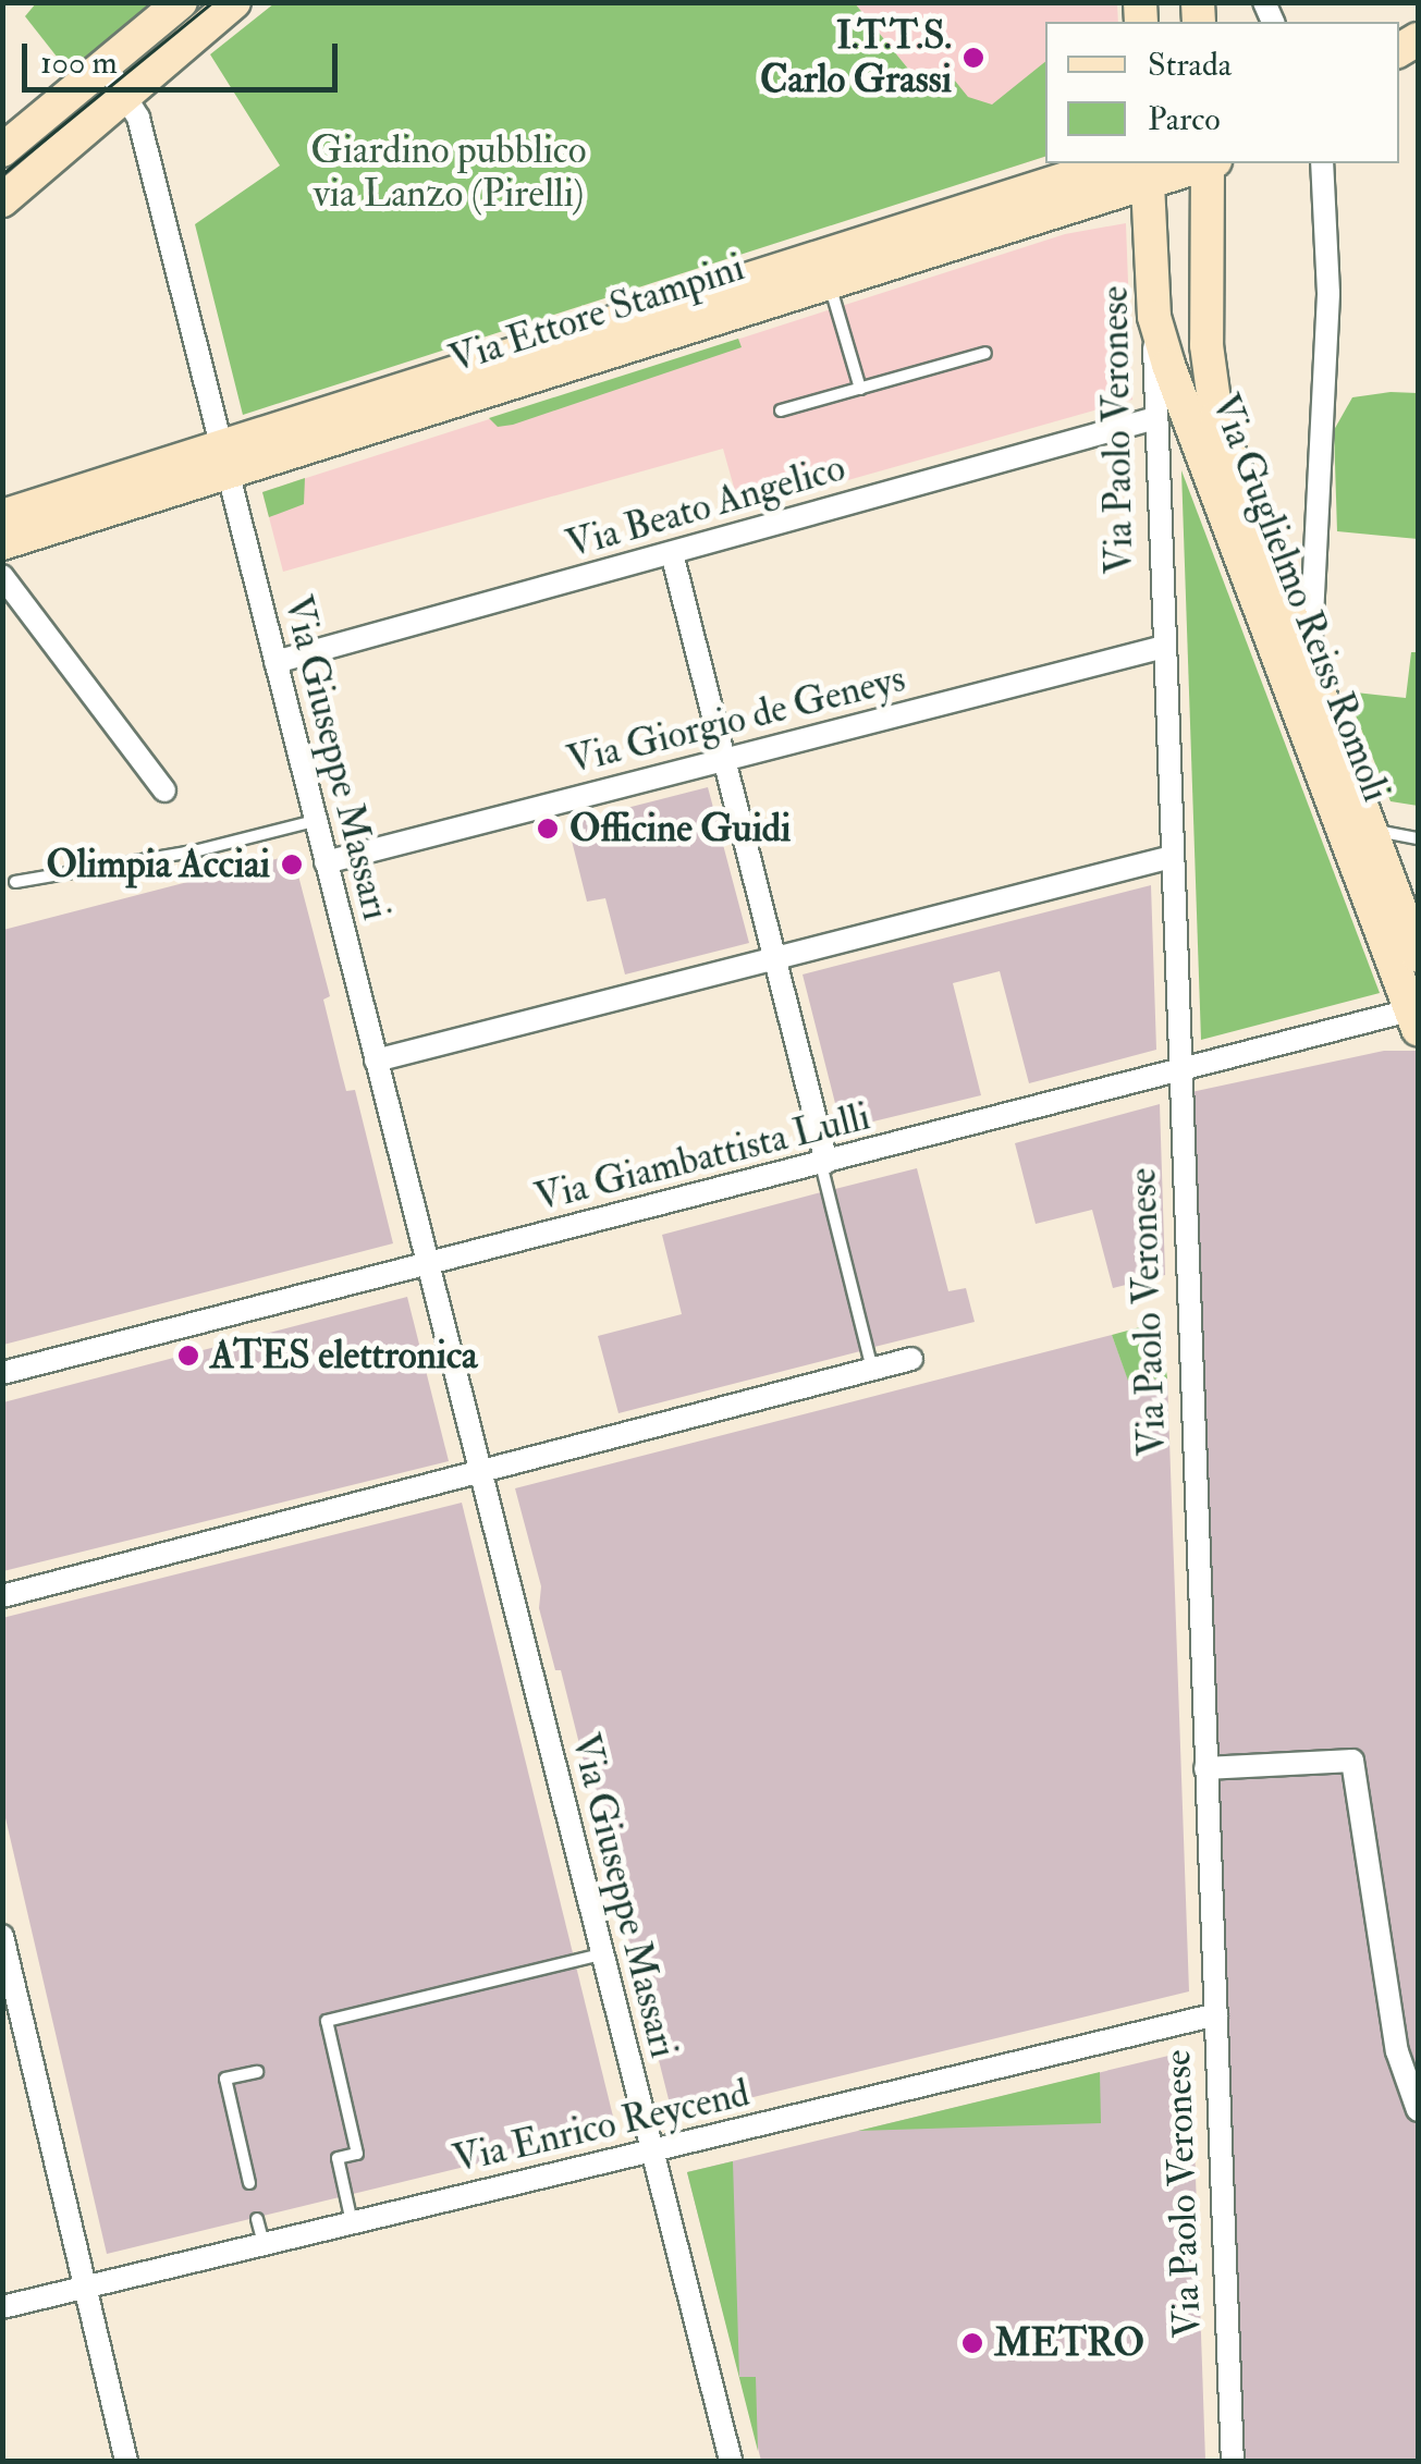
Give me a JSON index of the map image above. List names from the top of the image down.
{
  "streets": {
    "main road": ["Via Ettore Stampini", "Via Paolo Veronese", "Via Guglielmo Reiss Romoli"],
    "street": [
      "Via Beato Angelico",
      "Via Giorgio de Geneys",
      "Via Giuseppe Massari",
      "Via Giambattista Lulli",
      "Via Enrico Reycend"
    ]
  },
  "crossings": [
    ["Via Ettore Stampini", "Via Paolo Veronese"],
    ["Via Ettore Stampini", "Via Giuseppe Massari"],
    ["Via Paolo Veronese", "Via Beato Angelico"],
    ["Via Paolo Veronese", "Via Guglielmo Reiss Romoli"],
    ["Via Paolo Veronese", "Via Giorgio de Geneys"],
    ["Via Paolo Veronese", "Via Giambattista Lulli"],
    ["Via Paolo Veronese", "Via Enrico Reycend"],
    ["Via Beato Angelico", "Via Giuseppe Massari"],
    ["Via Guglielmo Reiss Romoli", "Via Giambattista Lulli"],
    ["Via Giorgio de Geneys", "Via Giuseppe Massari"],
    ["Via Giuseppe Massari", "Via Giambattista Lulli"],
    ["Via Giuseppe Massari", "Via Enrico Reycend"]
  ],
  "parks": ["Giardino pubblico via Lanzo (Pirelli)"],
  "places": [
    "I.T.T.S. Carlo Grassi",
    "Officine Guidi",
    "Olimpia Acciai",
    "ATES elettronica",
    "METRO"
  ],
  "legend": ["Strada", "Parco"],
  "scale_bar": "100 m"
}
